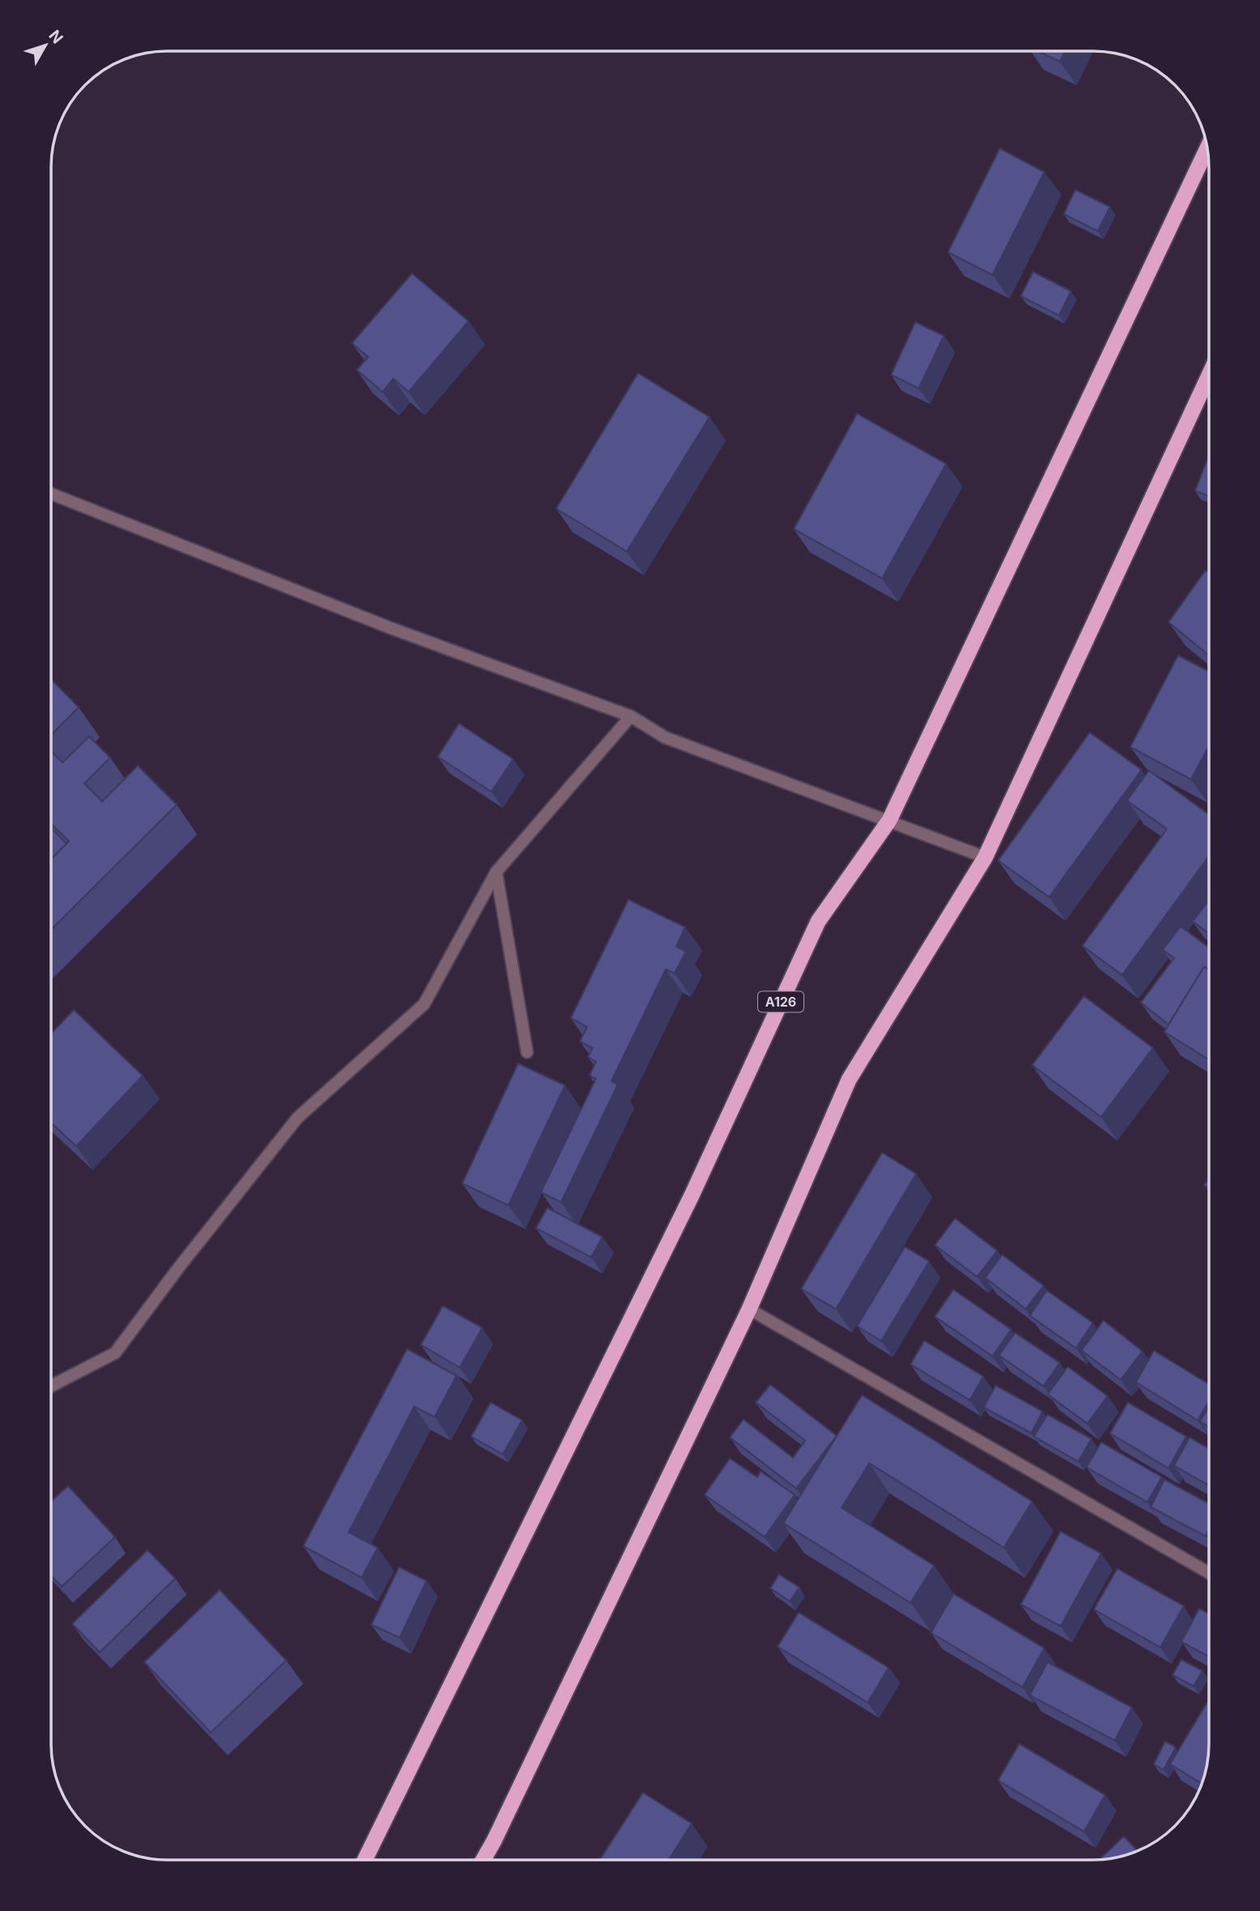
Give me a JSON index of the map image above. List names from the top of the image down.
{
  "streets": {
    "highway": ["A126"]
  },
  "north": "top right"
}
